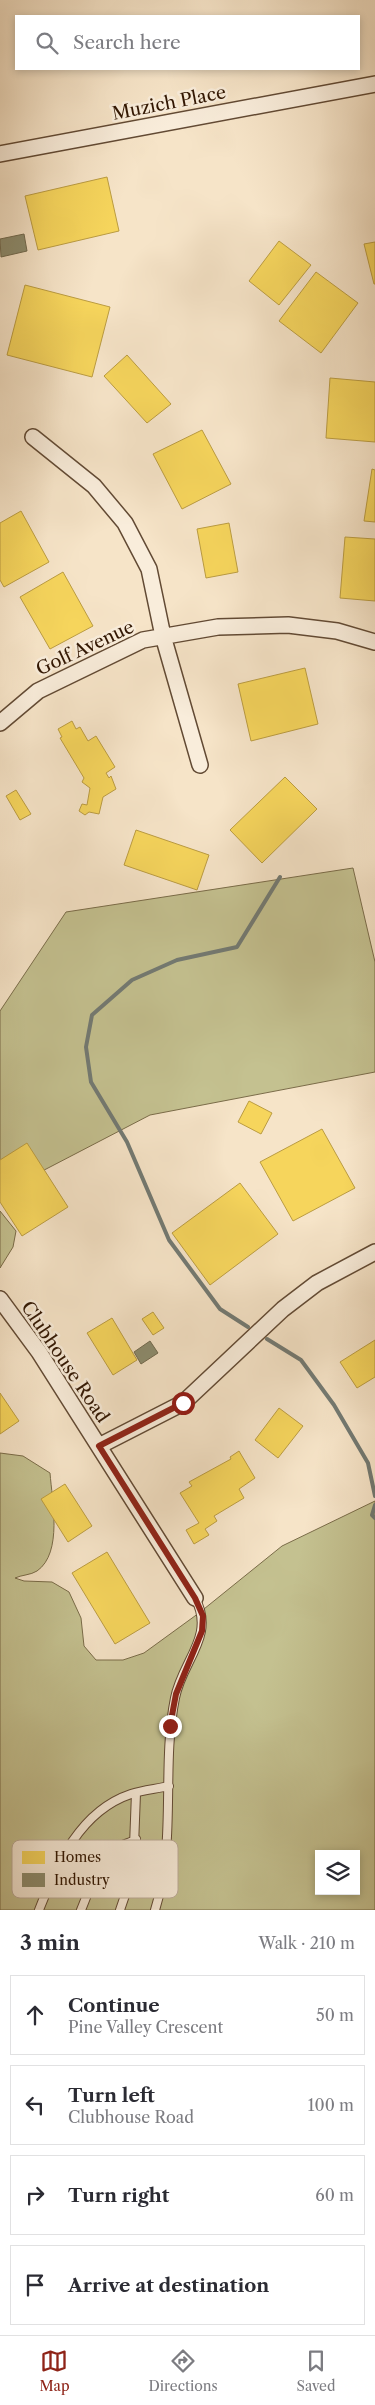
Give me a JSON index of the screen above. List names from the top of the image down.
{
  "streets": {
    "street": ["Muzich Place", "Golf Avenue", "Clubhouse Road"]
  },
  "legend": ["Homes", "Industry"],
  "page": {
    "search": "Search here",
    "heading": ["3 min", "Walk · 210 m"],
    "list": [
      ["Continue", "Pine Valley Crescent", "50 m"],
      ["Turn left", "Clubhouse Road", "100 m"],
      ["Turn right", "60 m"],
      "Arrive at destination"
    ],
    "nav": ["Map", "Directions", "Saved"]
  }
}
